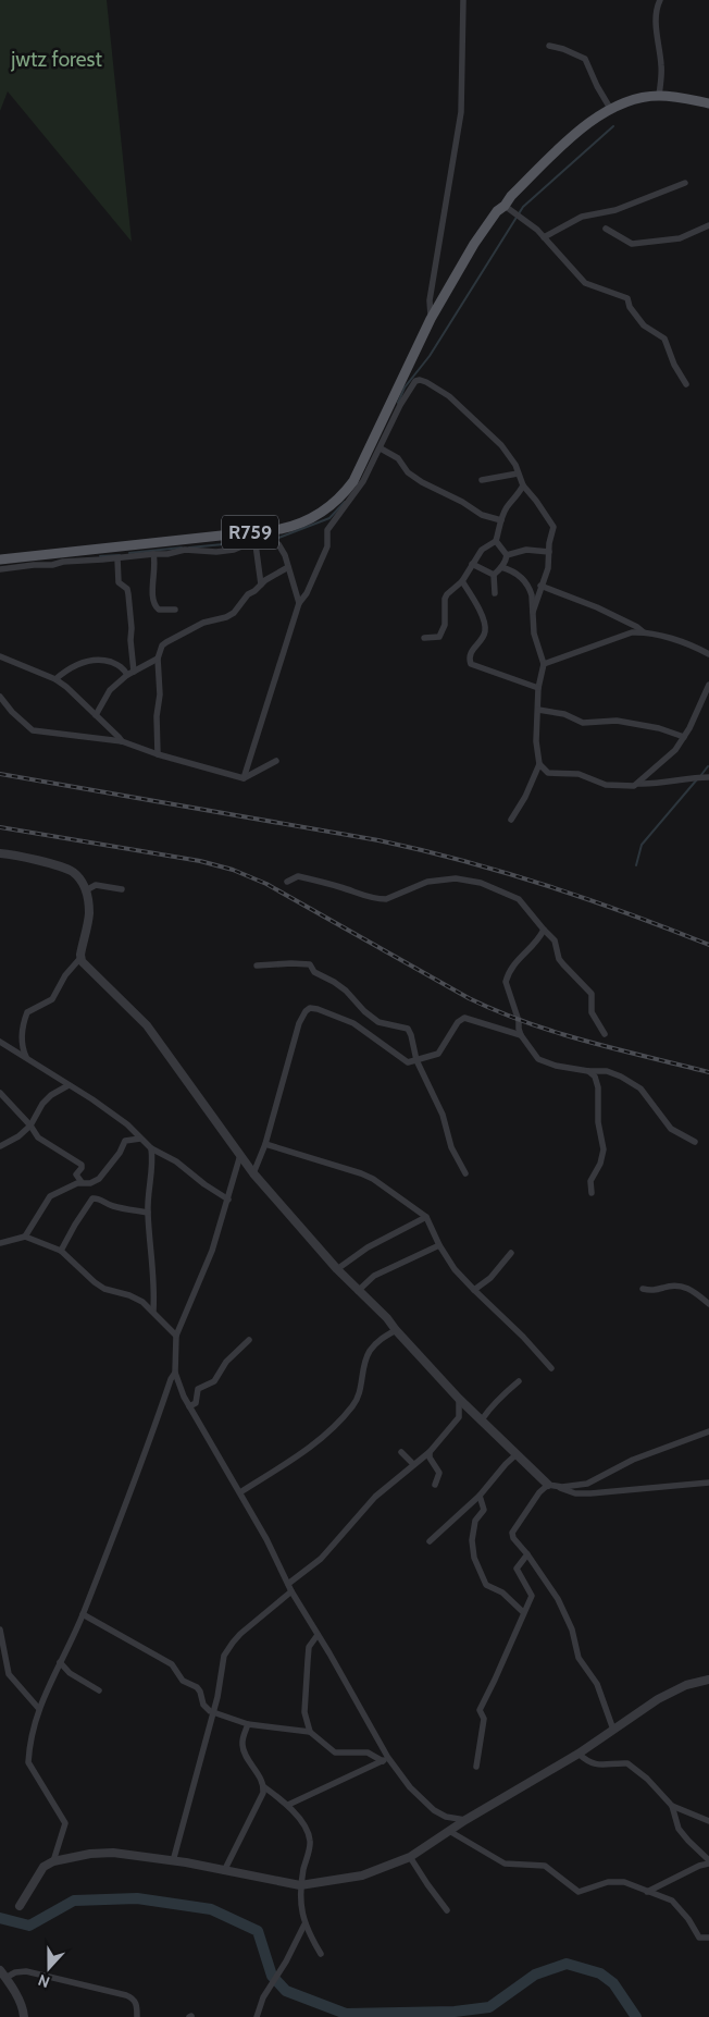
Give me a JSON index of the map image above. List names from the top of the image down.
{
  "streets": {
    "main road": ["R759"]
  },
  "parks": ["jwtz forest"],
  "north": "bottom"
}
